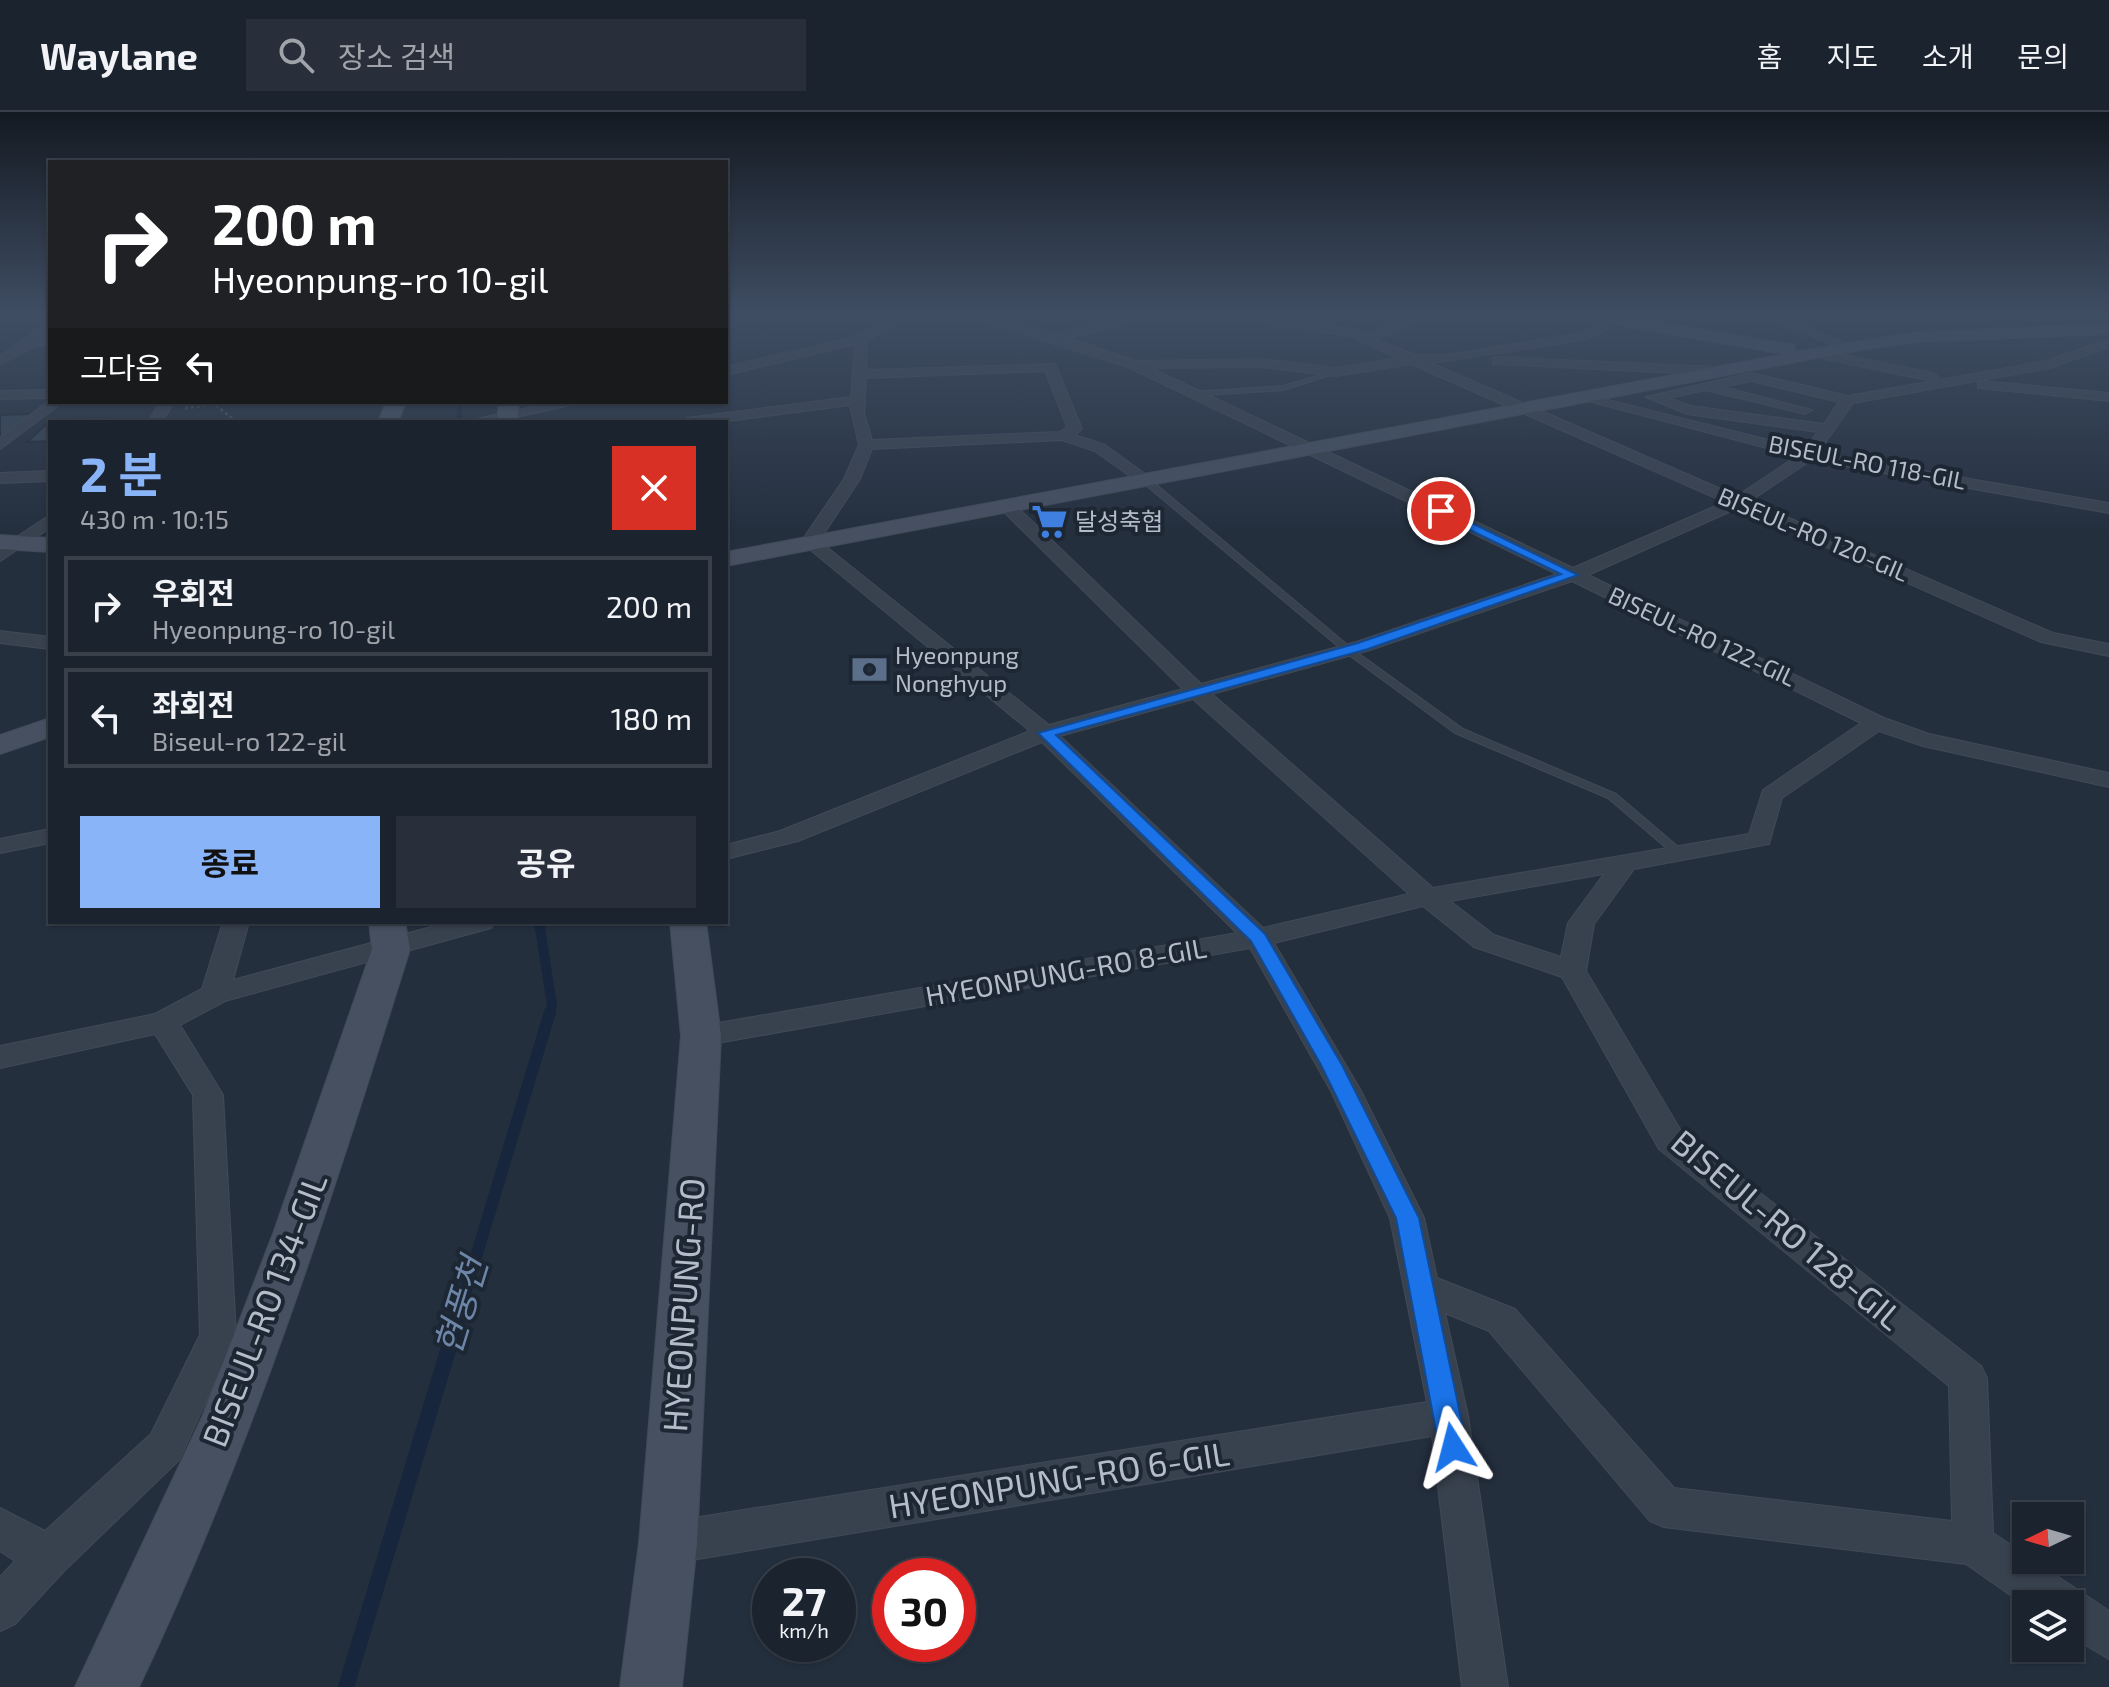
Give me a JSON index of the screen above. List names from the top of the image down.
{
  "streets": {
    "main road": ["HYEONPUNG-RO", "BISEUL-RO 134-GIL"],
    "street": [
      "BISEUL-RO 118-GIL",
      "BISEUL-RO 120-GIL",
      "BISEUL-RO 122-GIL",
      "HYEONPUNG-RO 8-GIL",
      "BISEUL-RO 128-GIL",
      "HYEONPUNG-RO 6-GIL"
    ]
  },
  "crossings": [
    ["BISEUL-RO 122-GIL", "HYEONPUNG-RO 8-GIL"],
    ["HYEONPUNG-RO 8-GIL", "HYEONPUNG-RO"],
    ["HYEONPUNG-RO", "HYEONPUNG-RO 6-GIL"]
  ],
  "water": ["현풍천"],
  "places": {
    "supermarket": ["달성축협"],
    "bank": ["Hyeonpung Nonghyup"]
  },
  "north": "left",
  "page": {
    "header": "Waylane",
    "search": "장소 검색",
    "nav": [
      "홈",
      "지도",
      "소개",
      "문의"
    ],
    "turn": ["200 m", "Hyeonpung-ro 10-gil"],
    "then": "그다음",
    "heading": ["2 분", "430 m · 10:15"],
    "list": [
      {
        "name": "우회전",
        "note": "Hyeonpung-ro 10-gil",
        "value": "200 m"
      },
      {
        "name": "좌회전",
        "note": "Biseul-ro 122-gil",
        "value": "180 m"
      }
    ],
    "buttons": ["종료", "공유"],
    "speed": "27 km/h",
    "limit": "30"
  }
}
